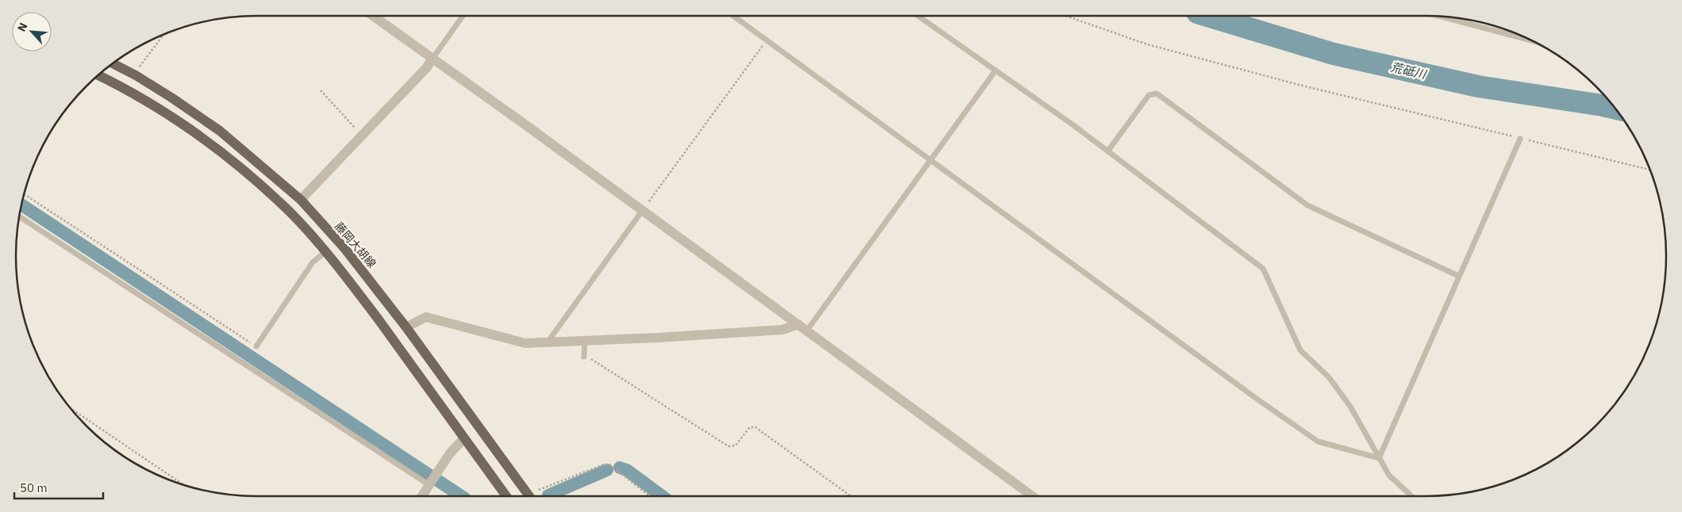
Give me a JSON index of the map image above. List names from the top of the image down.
{
  "streets": {
    "main road": ["藤岡大胡線"]
  },
  "water": ["荒砥川"],
  "scale_bar": "50 m",
  "north": "top left"
}
